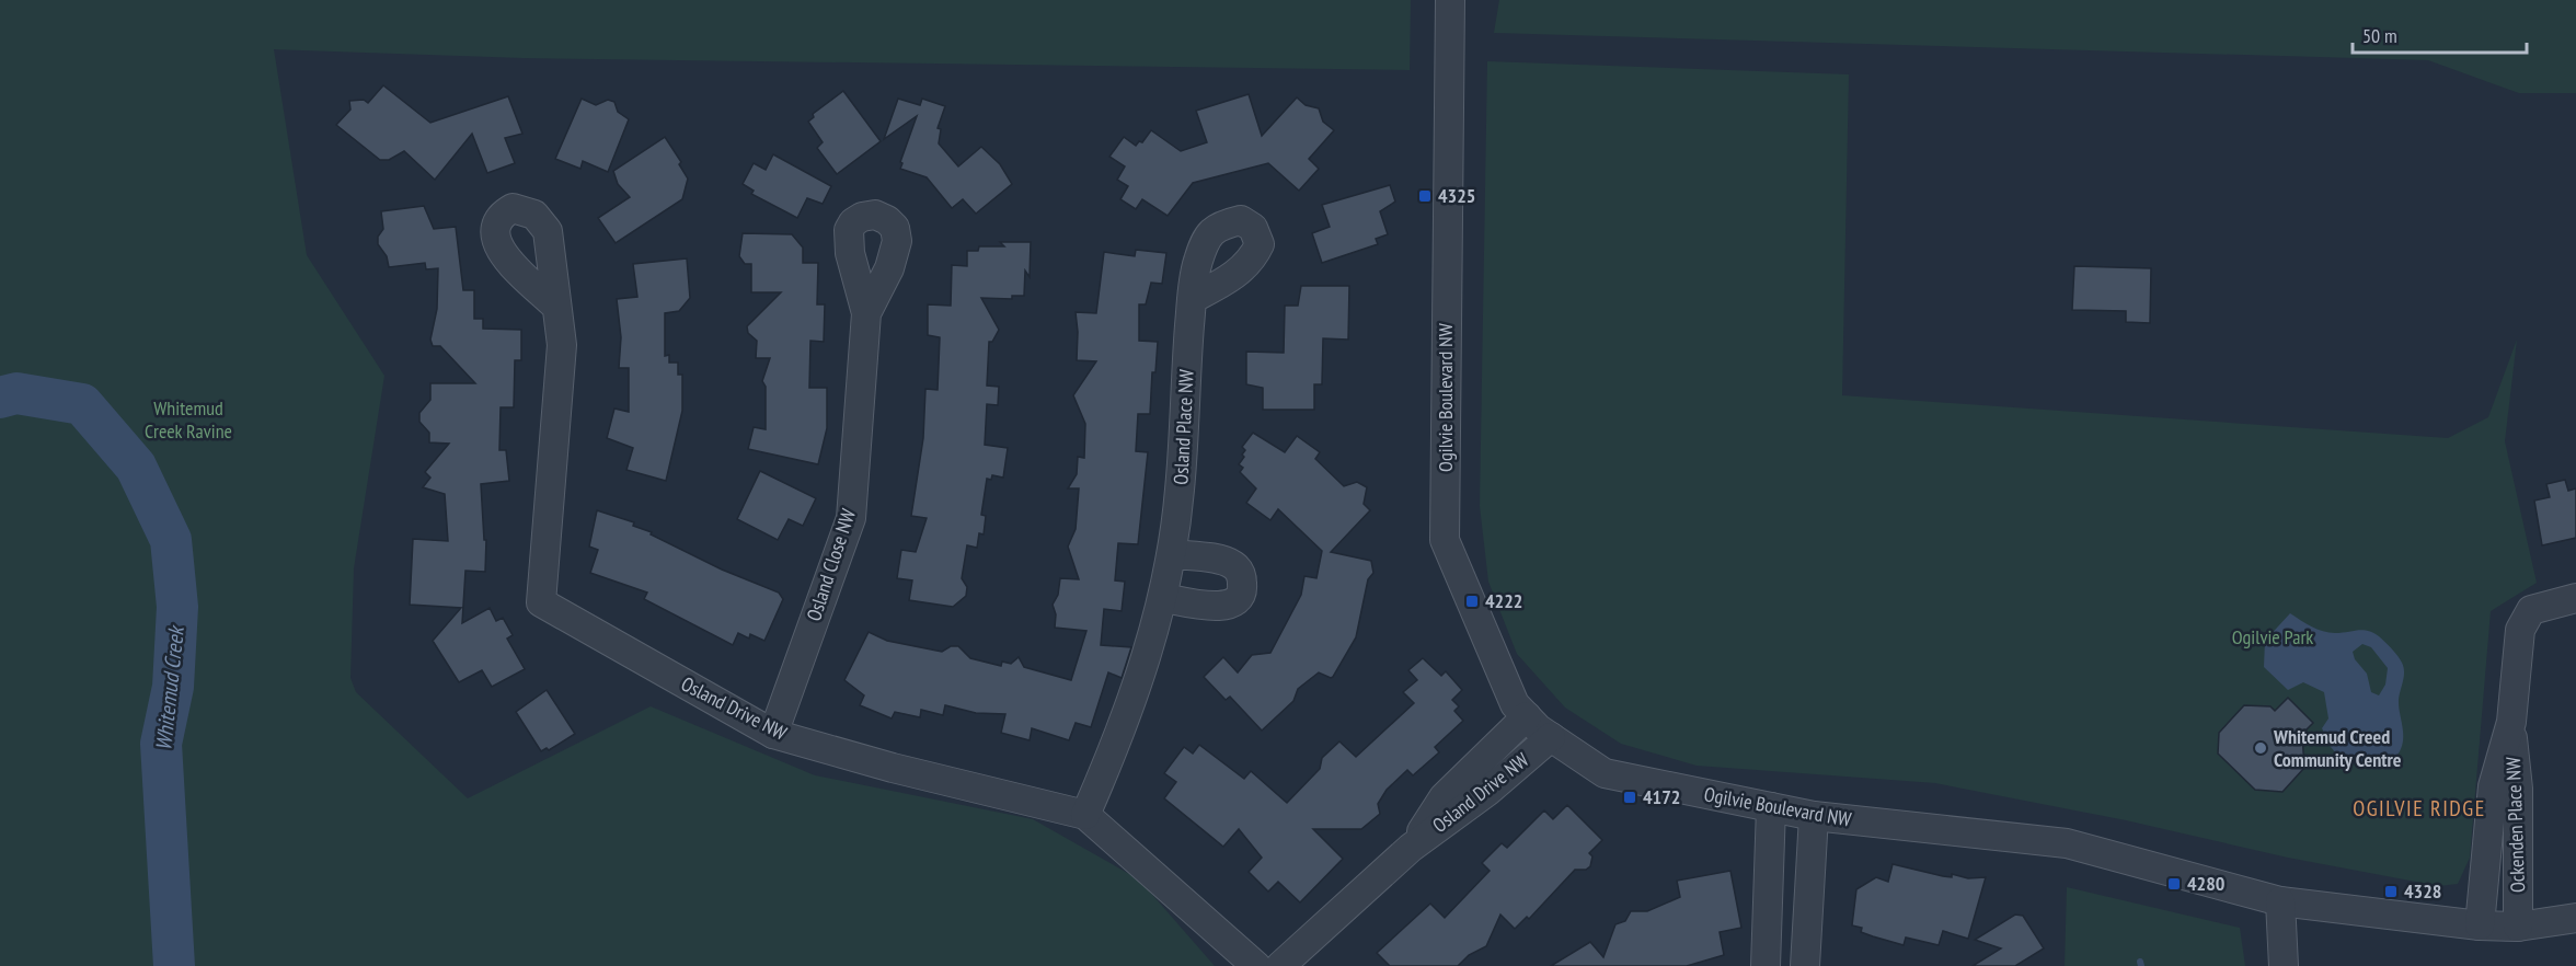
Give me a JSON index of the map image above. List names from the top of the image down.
{
  "streets": {
    "street": [
      "Ogilvie Boulevard NW",
      "Osland Place NW",
      "Osland Close NW",
      "Osland Drive NW",
      "Ockenden Place NW"
    ]
  },
  "crossings": [
    ["Ogilvie Boulevard NW", "Osland Drive NW"],
    ["Ogilvie Boulevard NW", "Ockenden Place NW"],
    ["Osland Place NW", "Osland Drive NW"],
    ["Osland Close NW", "Osland Drive NW"]
  ],
  "districts": ["OGILVIE RIDGE"],
  "water": ["Whitemud Creek"],
  "parks": ["Whitemud Creek Ravine", "Ogilvie Park"],
  "places": {
    "transit": [
      "4325",
      "4222",
      "4172",
      "4280",
      "4328"
    ],
    "other": ["Whitemud Creed Community Centre"]
  },
  "scale_bar": "50 m"
}
